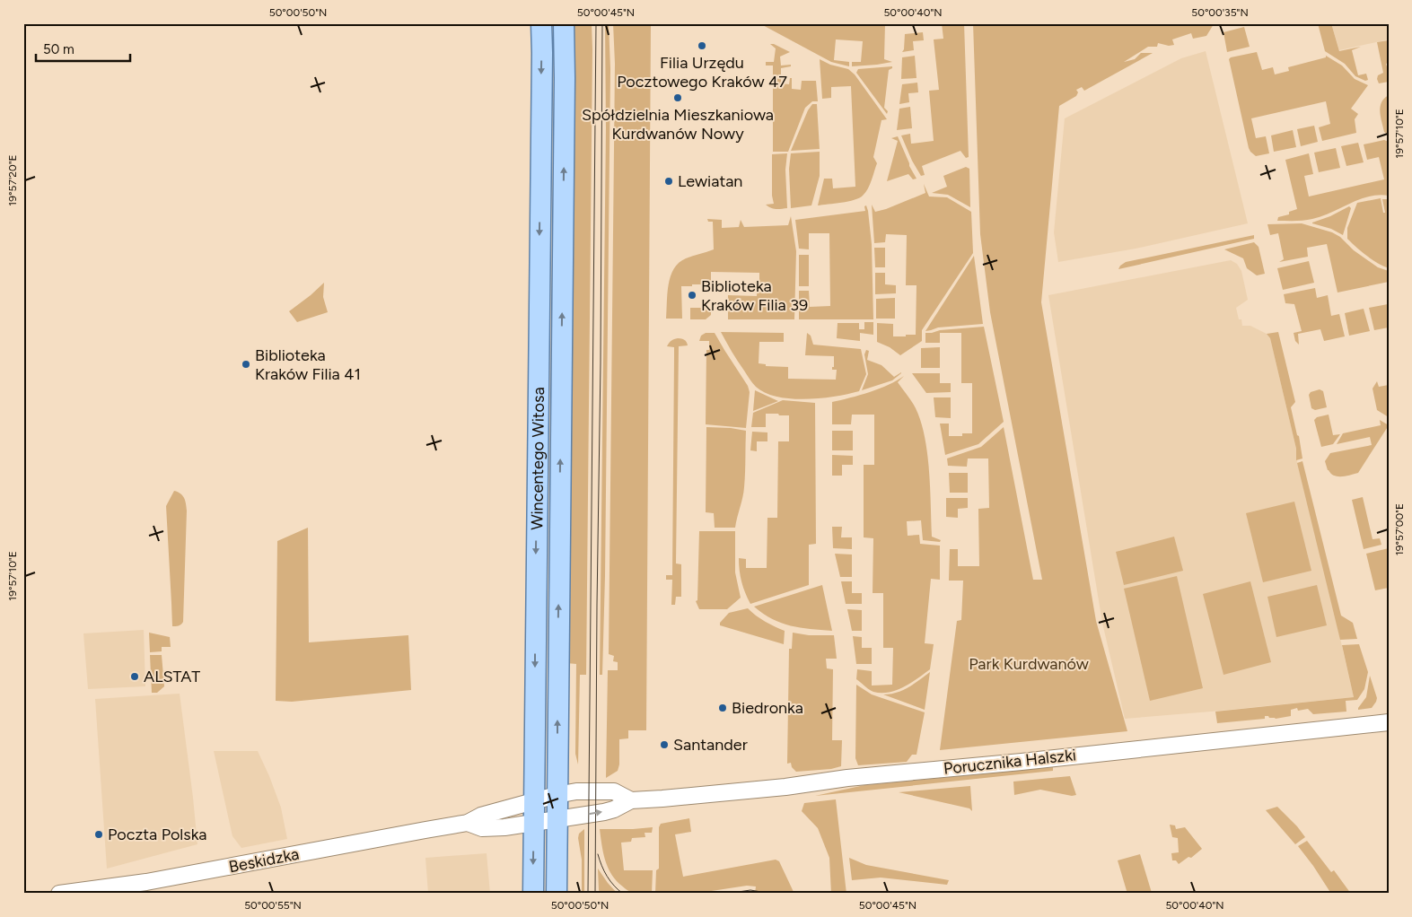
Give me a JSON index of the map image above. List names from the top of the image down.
{
  "streets": {
    "main road": ["Wincentego Witosa"],
    "street": ["Porucznika Halszki", "Beskidzka"]
  },
  "crossings": [
    ["Wincentego Witosa", "Porucznika Halszki"],
    ["Wincentego Witosa", "Beskidzka"],
    ["Porucznika Halszki", "Beskidzka"]
  ],
  "parks": ["Park Kurdwanów"],
  "places": [
    "Filia Urzędu Pocztowego Kraków 47",
    "Spółdzielnia Mieszkaniowa Kurdwanów Nowy",
    "Lewiatan",
    "Biblioteka Kraków Filia 39",
    "Biblioteka Kraków Filia 41",
    "ALSTAT",
    "Biedronka",
    "Santander",
    "Poczta Polska"
  ],
  "scale_bar": "50 m",
  "coordinates": [
    "50°00'50\"N",
    "50°00'45\"N",
    "50°00'40\"N",
    "50°00'35\"N",
    "19°57'10\"E",
    "19°57'20\"E",
    "19°57'00\"E",
    "50°00'55\"N"
  ]
}
